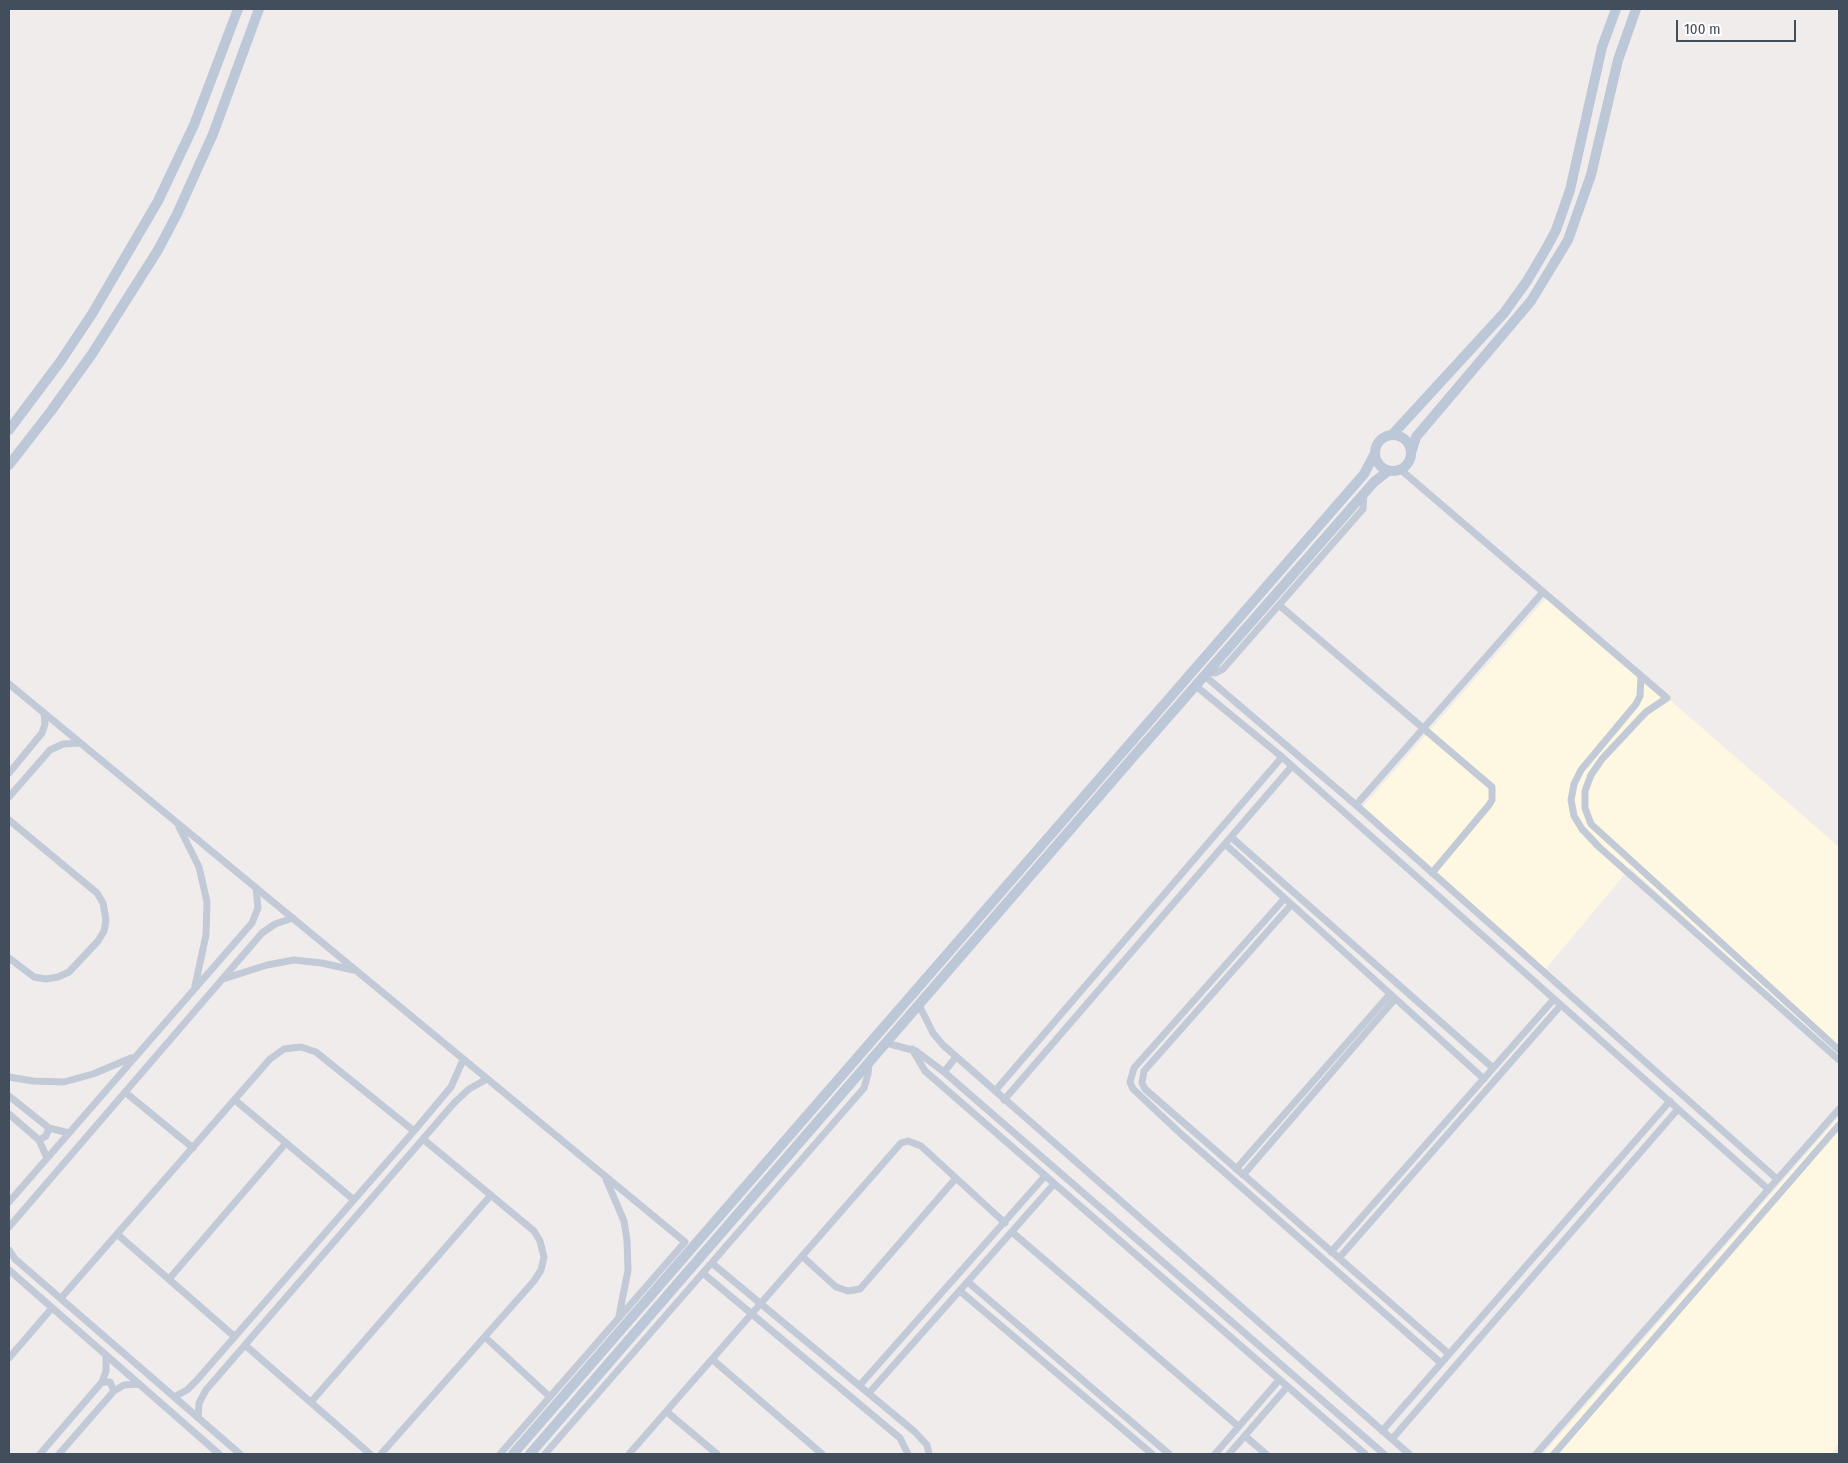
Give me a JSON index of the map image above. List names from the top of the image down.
{
  "scale_bar": "100 m"
}
